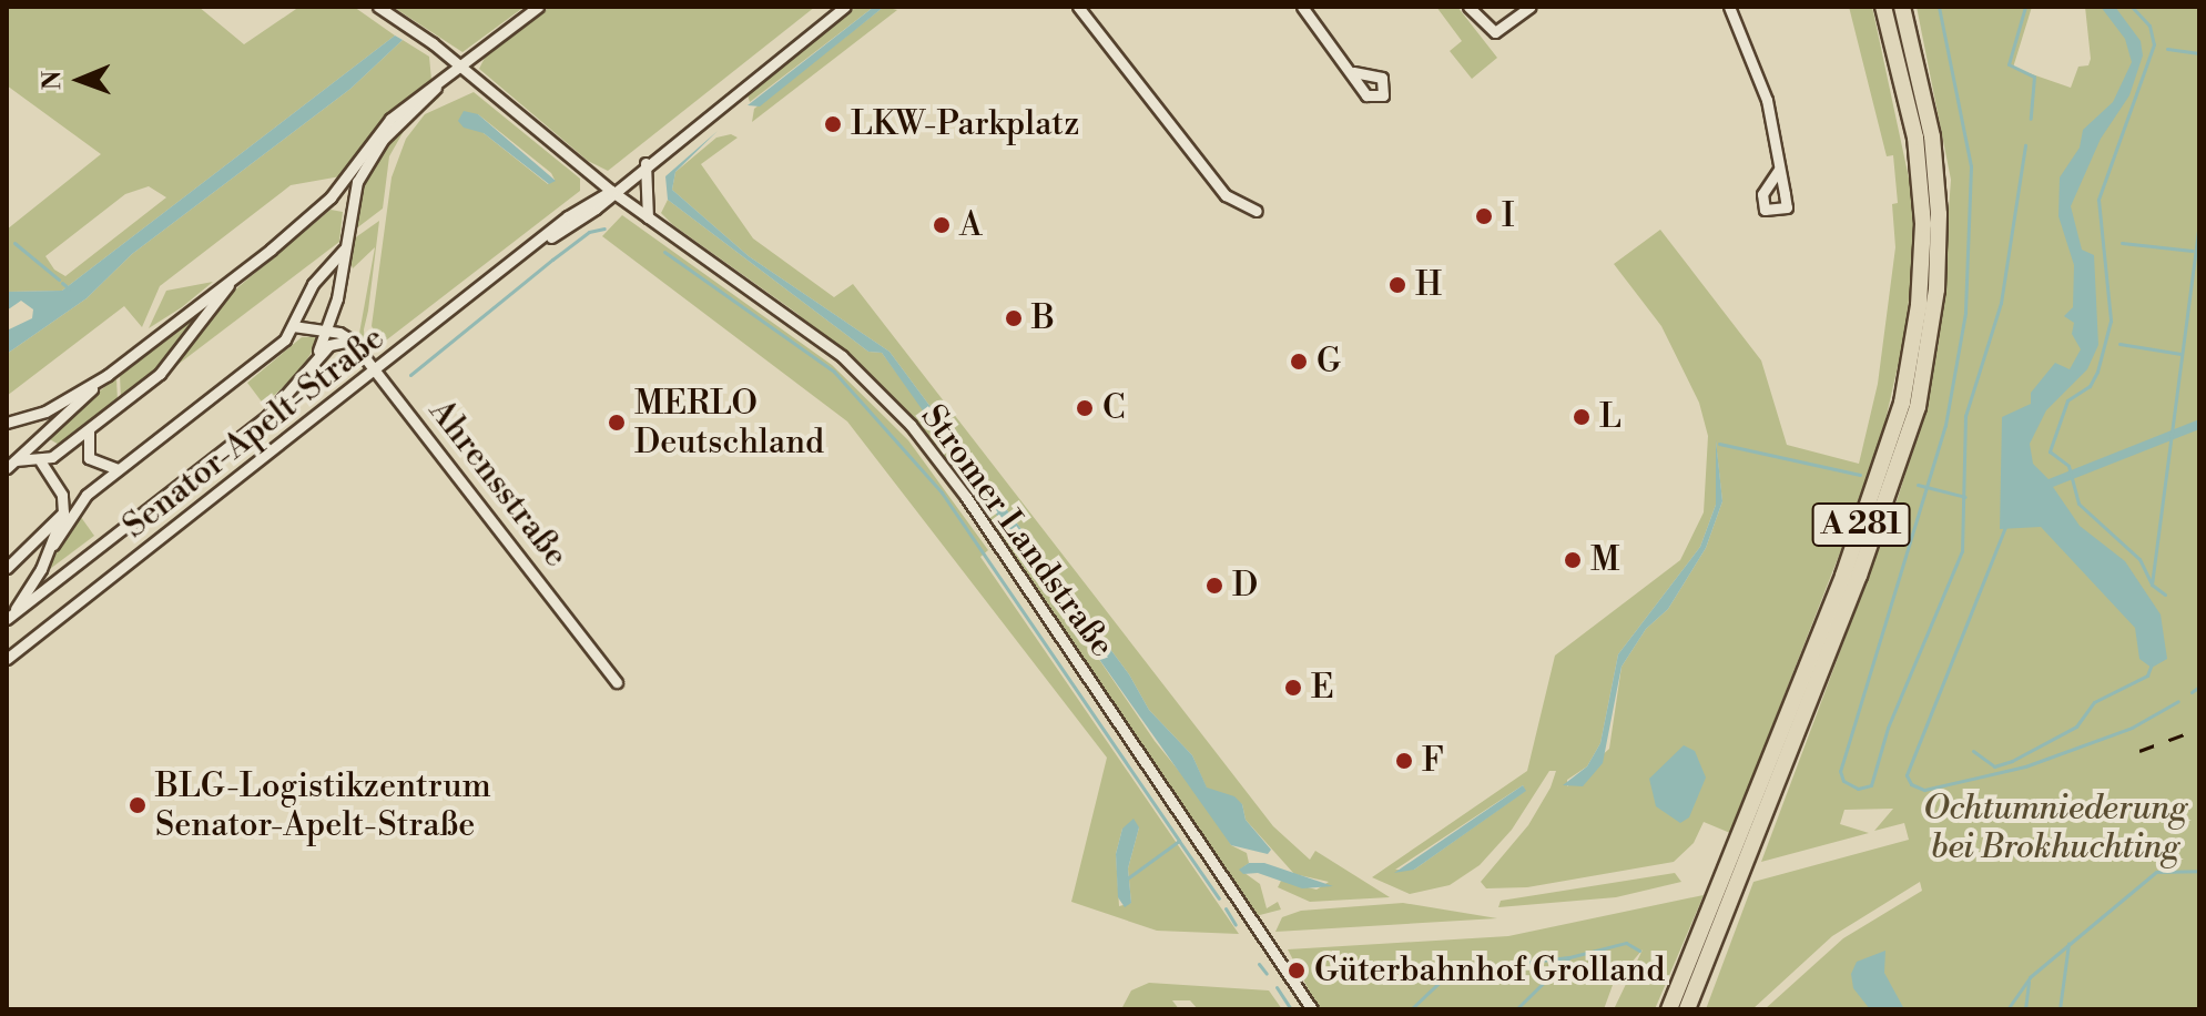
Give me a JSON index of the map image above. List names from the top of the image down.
{
  "streets": {
    "highway": ["A 281"],
    "street": ["Senator-Apelt-Straße", "Ahrensstraße", "Stromer Landstraße"]
  },
  "crossings": [
    ["Senator-Apelt-Straße", "Ahrensstraße"],
    ["Senator-Apelt-Straße", "Stromer Landstraße"]
  ],
  "parks": ["Ochtumniederung bei Brokhuchting"],
  "places": [
    "LKW-Parkplatz",
    "I",
    "A",
    "H",
    "B",
    "G",
    "C",
    "L",
    "MERLO Deutschland",
    "M",
    "D",
    "E",
    "F",
    "BLG-Logistikzentrum Senator-Apelt-Straße",
    "Güterbahnhof Grolland"
  ],
  "north": "left"
}
